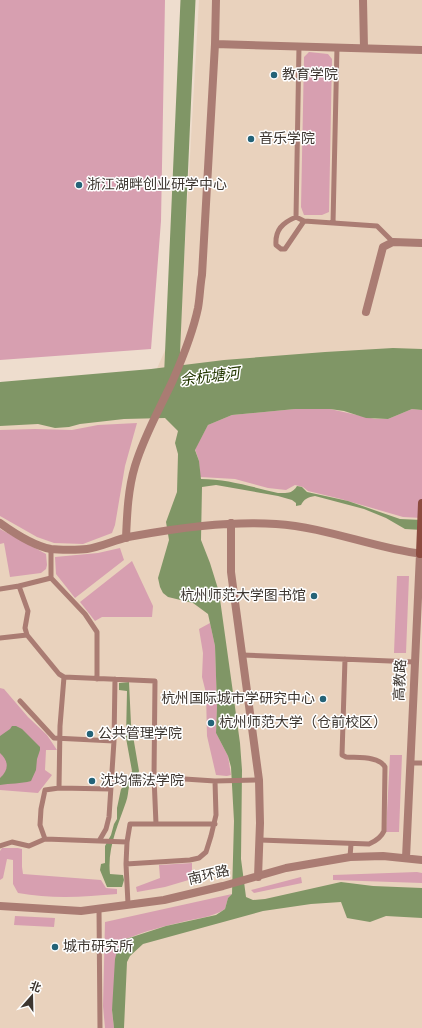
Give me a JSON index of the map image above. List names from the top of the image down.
{
  "streets": {
    "street": ["高教路", "南环路"]
  },
  "crossings": [
    ["高教路", "南环路"]
  ],
  "water": ["余杭塘河"],
  "places": [
    "教育学院",
    "音乐学院",
    "浙江湖畔创业研学中心",
    "杭州师范大学图书馆",
    "杭州国际城市学研究中心",
    "杭州师范大学（仓前校区）",
    "公共管理学院",
    "沈均儒法学院",
    "城市研究所"
  ],
  "north": "top"
}
